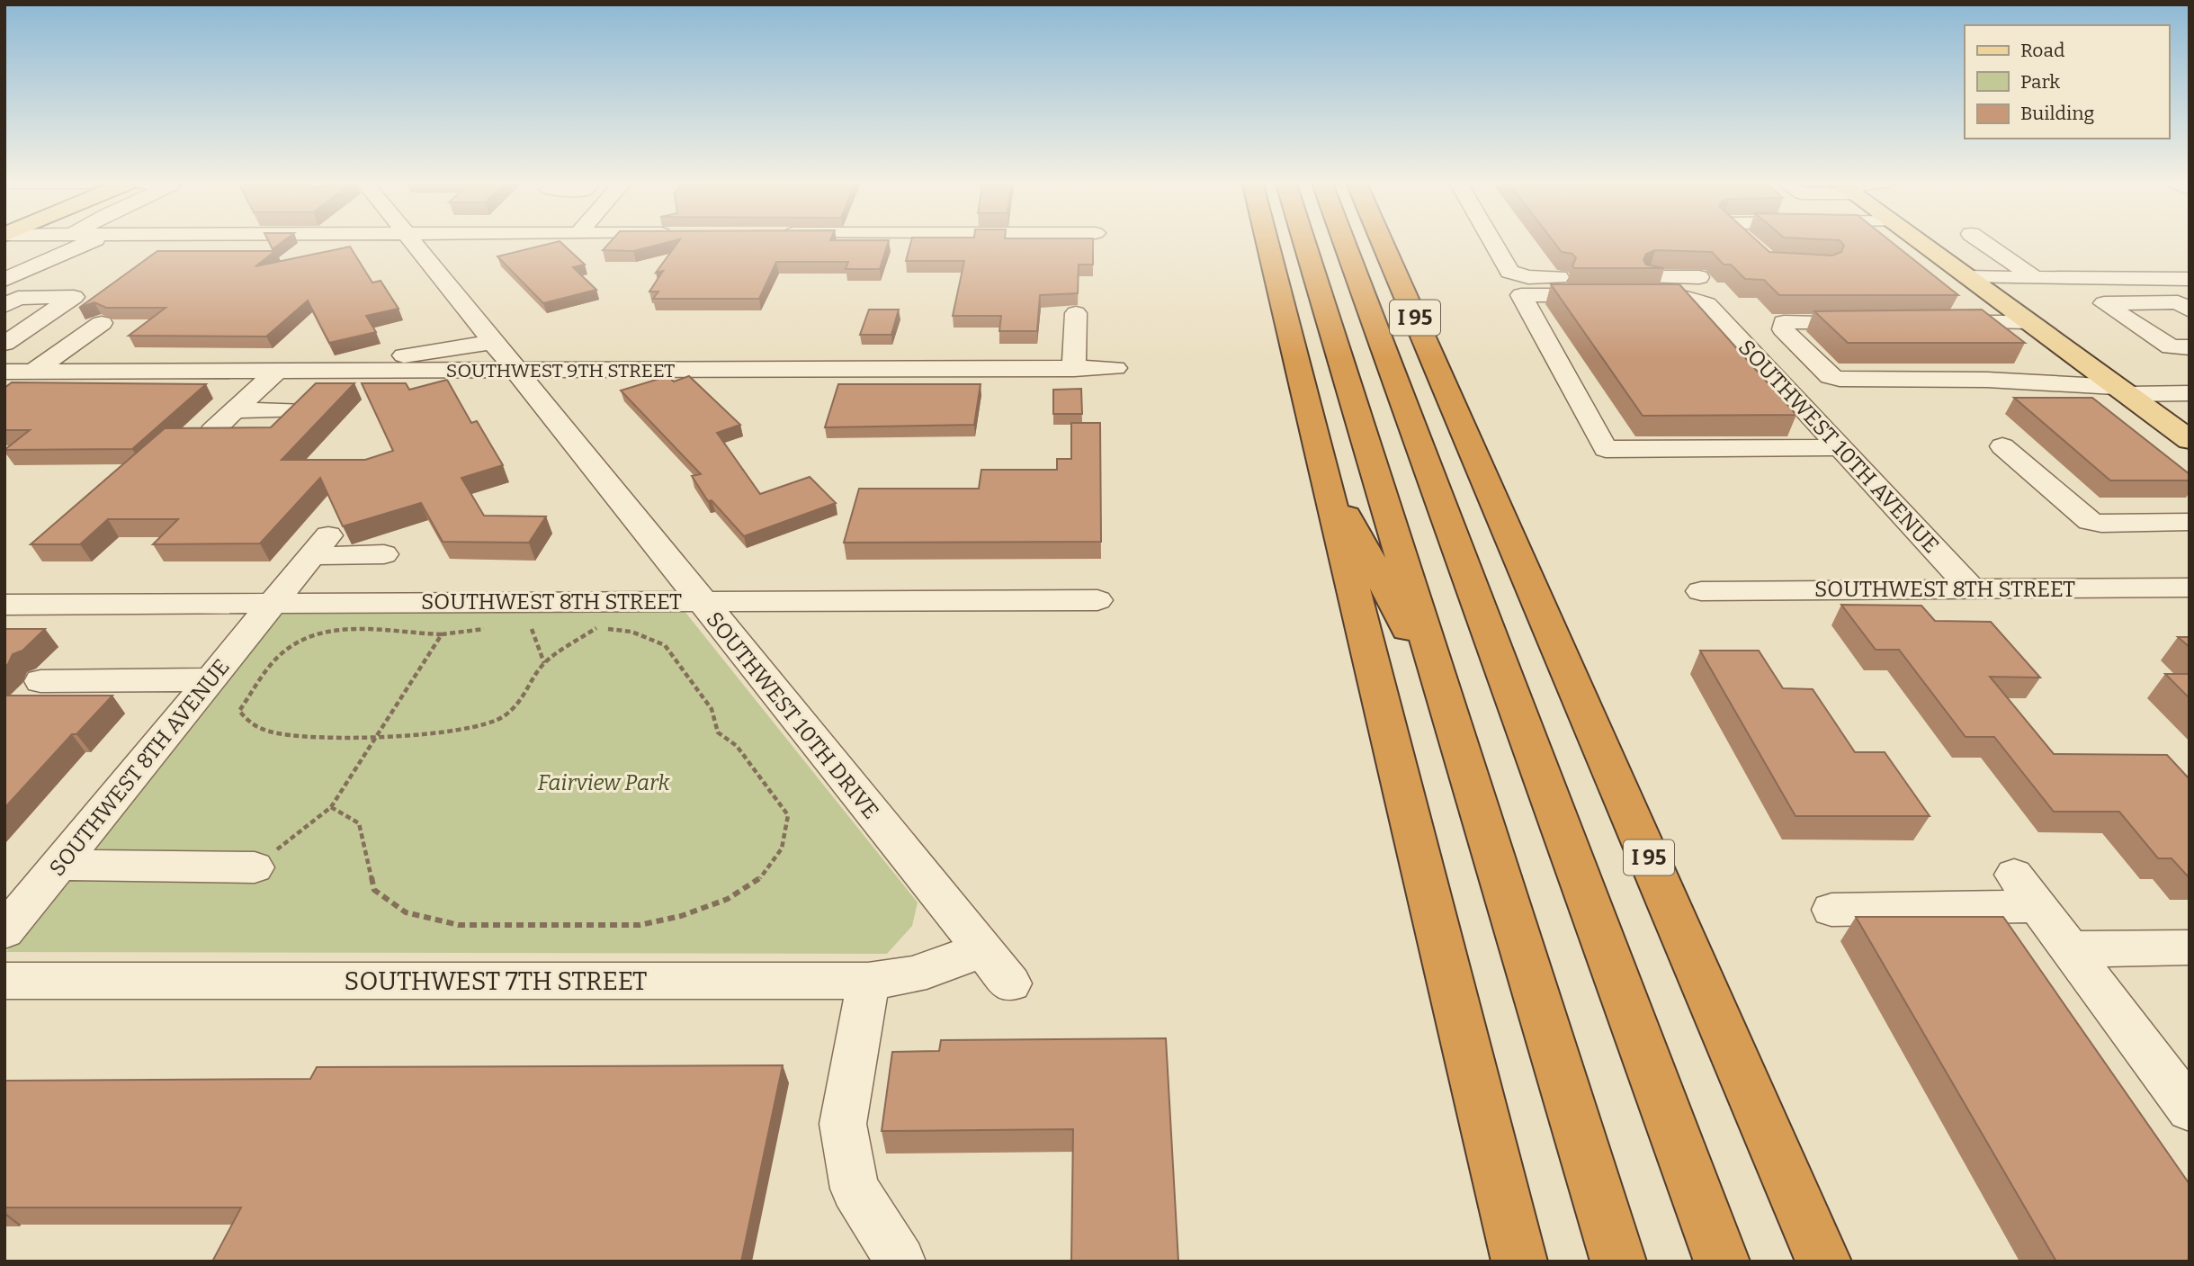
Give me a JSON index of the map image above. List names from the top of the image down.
{
  "streets": {
    "highway": ["I 95"],
    "street": [
      "SOUTHWEST 9TH STREET",
      "SOUTHWEST 10TH AVENUE",
      "SOUTHWEST 8TH STREET",
      "SOUTHWEST 10TH DRIVE",
      "SOUTHWEST 8TH AVENUE",
      "SOUTHWEST 7TH STREET"
    ]
  },
  "crossings": [
    ["SOUTHWEST 9TH STREET", "SOUTHWEST 10TH DRIVE"],
    ["SOUTHWEST 10TH AVENUE", "SOUTHWEST 8TH STREET"],
    ["SOUTHWEST 8TH STREET", "SOUTHWEST 10TH DRIVE"],
    ["SOUTHWEST 8TH STREET", "SOUTHWEST 8TH AVENUE"],
    ["SOUTHWEST 10TH DRIVE", "SOUTHWEST 7TH STREET"]
  ],
  "parks": ["Fairview Park"],
  "legend": ["Road", "Park", "Building"]
}
